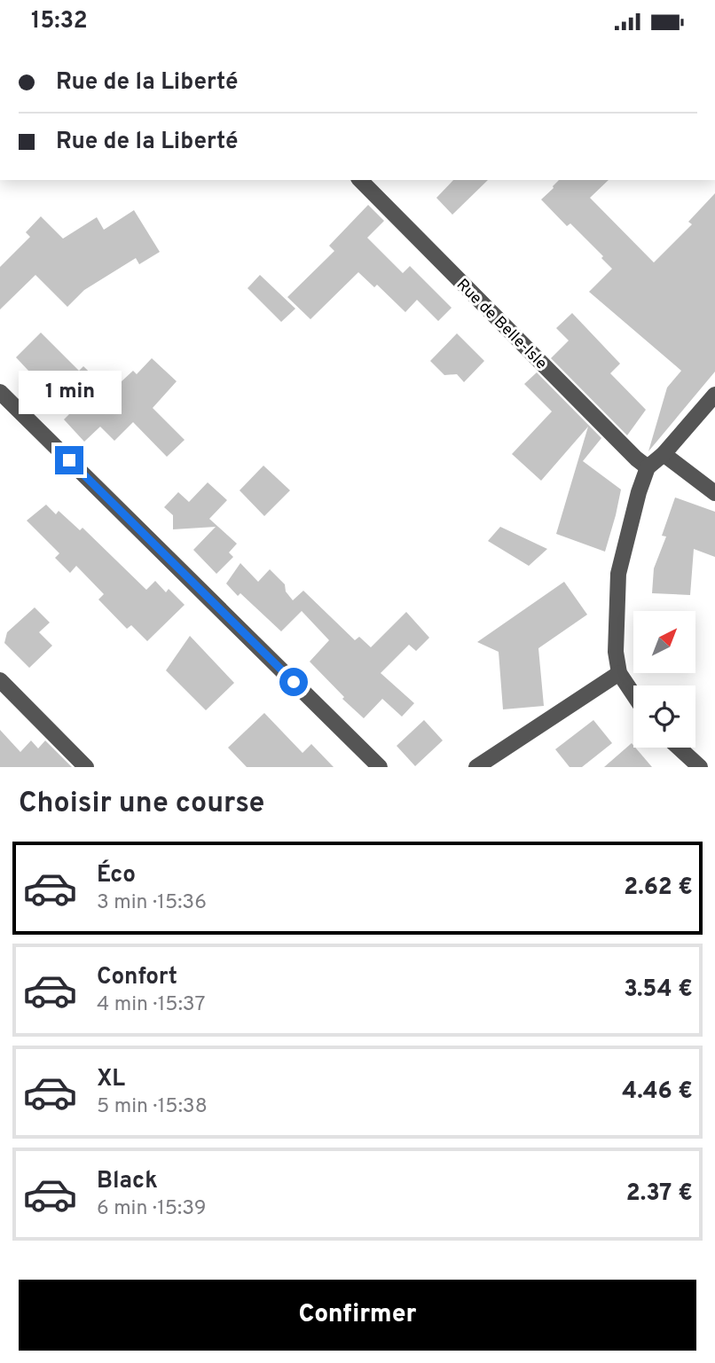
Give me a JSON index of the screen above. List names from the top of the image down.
{
  "streets": {
    "street": ["Rue de Belle-Isle"]
  },
  "north": "top right",
  "page": {
    "status": "15:32",
    "banner": ["Rue de la Liberté", "Rue de la Liberté"],
    "bubble": "1 min",
    "heading": "Choisir une course",
    "list": [
      {
        "name": "Éco",
        "note": "3 min · 15:36",
        "value": "2.62 €"
      },
      {
        "name": "Confort",
        "note": "4 min · 15:37",
        "value": "3.54 €"
      },
      {
        "name": "XL",
        "note": "5 min · 15:38",
        "value": "4.46 €"
      },
      {
        "name": "Black",
        "note": "6 min · 15:39",
        "value": "2.37 €"
      }
    ],
    "buttons": "Confirmer"
  }
}
